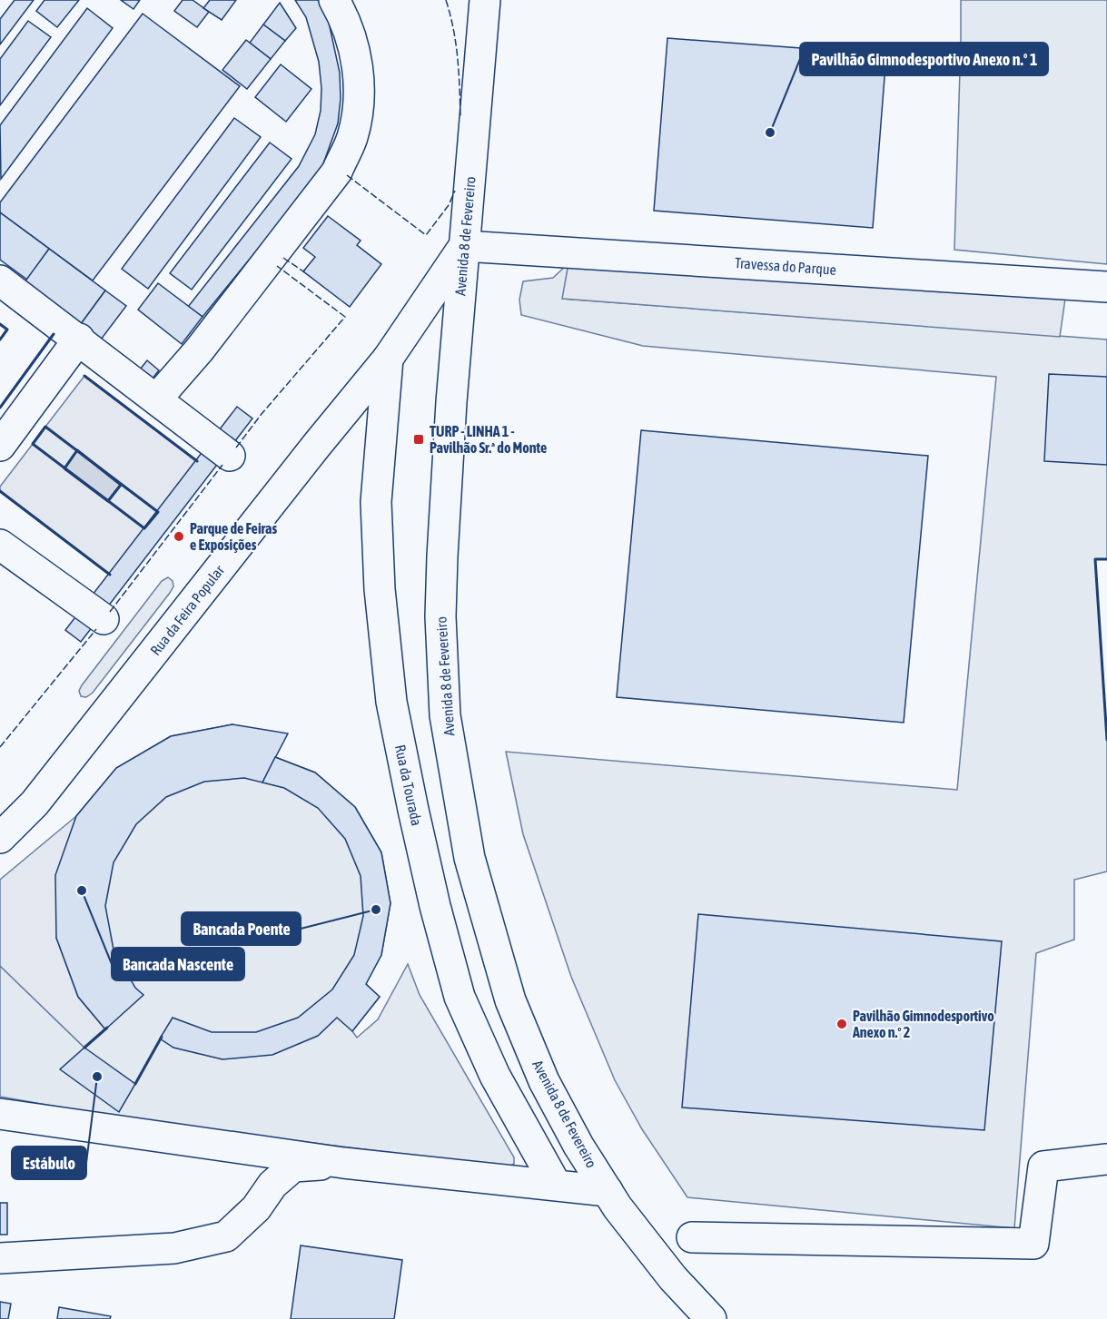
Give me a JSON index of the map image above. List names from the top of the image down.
{
  "streets": {
    "street": [
      "Avenida 8 de Fevereiro",
      "Travessa do Parque",
      "Rua da Feira Popular",
      "Rua da Tourada"
    ]
  },
  "crossings": [
    ["Avenida 8 de Fevereiro", "Travessa do Parque"],
    ["Avenida 8 de Fevereiro", "Rua da Feira Popular"],
    ["Travessa do Parque", "Rua da Feira Popular"],
    ["Rua da Feira Popular", "Rua da Tourada"]
  ],
  "places": {
    "other": [
      "Pavilhão Gimnodesportivo Anexo n.º 1",
      "Parque de Feiras e Exposições",
      "Bancada Nascente",
      "Bancada Poente",
      "Pavilhão Gimnodesportivo Anexo n.º 2",
      "Estábulo"
    ],
    "transit": ["TURP - LINHA 1 - Pavilhão Sr.ª do Monte"]
  }
}
